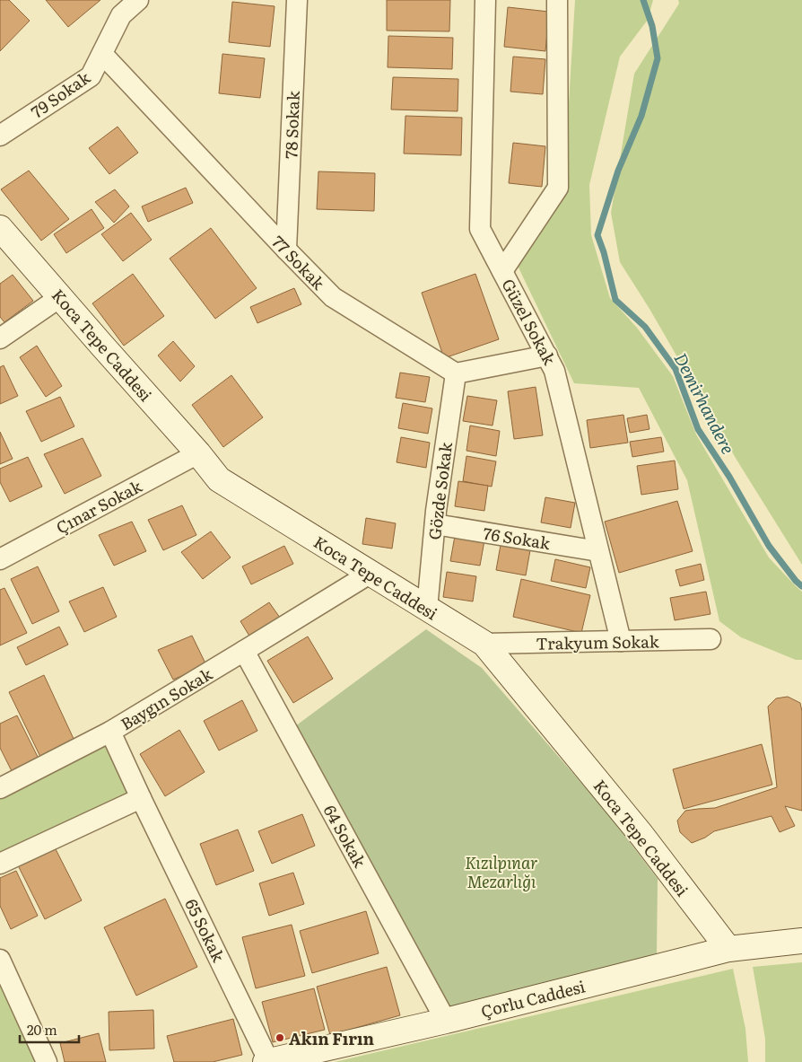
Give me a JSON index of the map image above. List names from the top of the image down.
{
  "streets": {
    "main road": ["Koca Tepe Caddesi", "Çorlu Caddesi"],
    "street": [
      "79 Sokak",
      "78 Sokak",
      "77 Sokak",
      "Güzel Sokak",
      "Gözde Sokak",
      "Çınar Sokak",
      "76 Sokak",
      "Trakyum Sokak",
      "Baygın Sokak",
      "64 Sokak",
      "65 Sokak"
    ]
  },
  "crossings": [
    ["79 Sokak", "77 Sokak"],
    ["78 Sokak", "77 Sokak"],
    ["77 Sokak", "Gözde Sokak"],
    ["Güzel Sokak", "76 Sokak"],
    ["Güzel Sokak", "Trakyum Sokak"],
    ["Koca Tepe Caddesi", "Gözde Sokak"],
    ["Koca Tepe Caddesi", "Çınar Sokak"],
    ["Koca Tepe Caddesi", "Trakyum Sokak"],
    ["Koca Tepe Caddesi", "Baygın Sokak"],
    ["Koca Tepe Caddesi", "Çorlu Caddesi"],
    ["Gözde Sokak", "76 Sokak"],
    ["Baygın Sokak", "64 Sokak"],
    ["Baygın Sokak", "65 Sokak"],
    ["64 Sokak", "Çorlu Caddesi"],
    ["65 Sokak", "Çorlu Caddesi"]
  ],
  "water": ["Demirhandere"],
  "parks": ["Kızılpınar Mezarlığı"],
  "places": ["Akın Fırın"],
  "scale_bar": "20 m"
}
